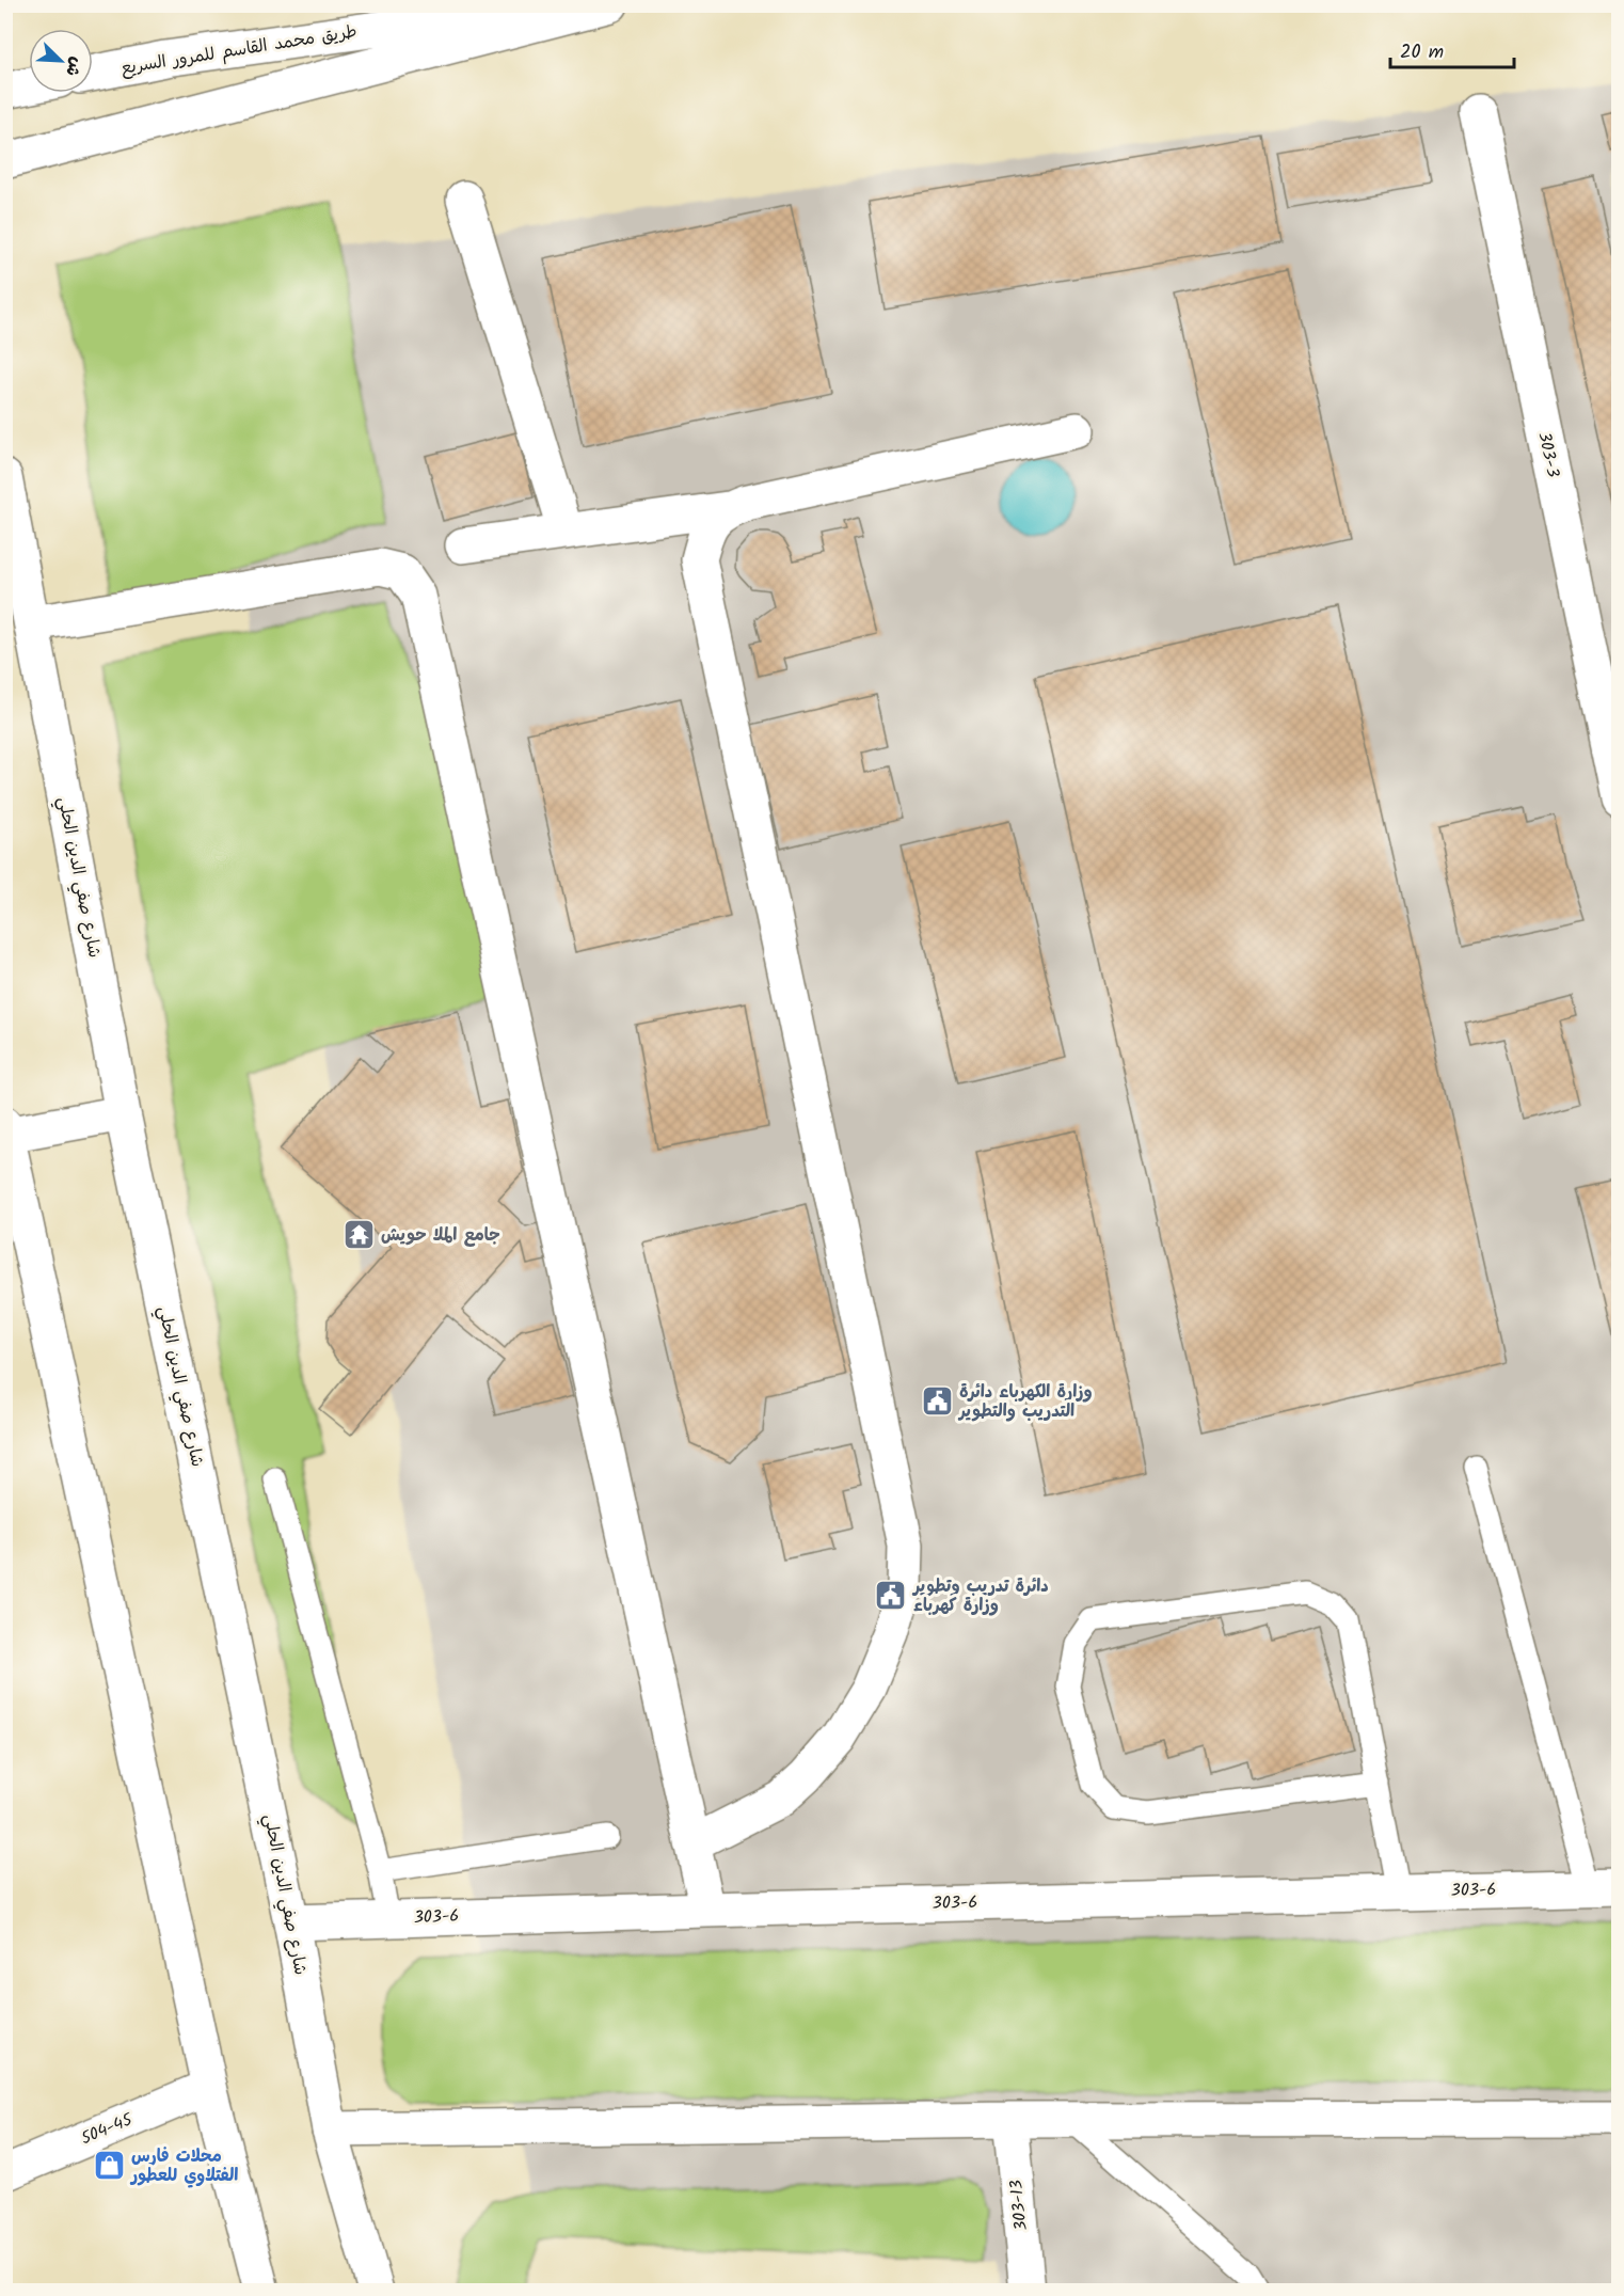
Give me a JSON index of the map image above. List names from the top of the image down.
{
  "streets": {
    "main road": [
      "طريق محمد القاسم للمرور السريع",
      "303-3",
      "شارع صفي الدين الحلي",
      "303-6",
      "504-45",
      "303-13"
    ]
  },
  "crossings": [
    ["شارع صفي الدين الحلي", "303-6"]
  ],
  "places": {
    "temple": ["جامع الملا حويش"],
    "public building": ["وزارة الكهرباء دائرة التدريب والتطوير", "دائرة تدريب وتطوير وزارة كهرباء"],
    "shop": ["محلات فارس الفتلاوي للعطور"]
  },
  "scale_bar": "20 m",
  "north": "bottom right"
}
